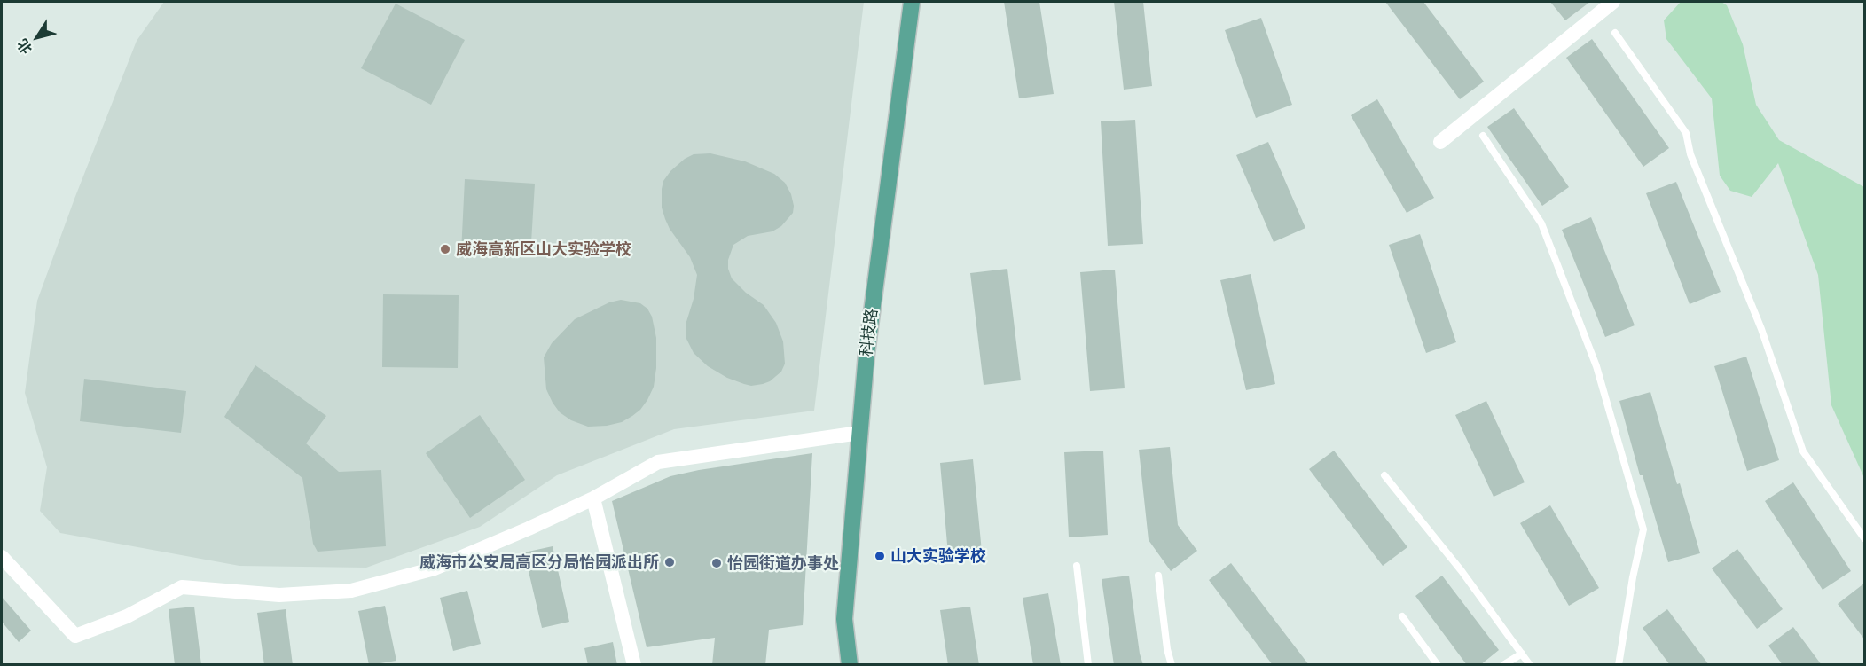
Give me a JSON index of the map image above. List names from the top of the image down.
{
  "streets": {
    "main road": ["科技路"]
  },
  "places": [
    "威海高新区山大实验学校",
    "山大实验学校",
    "威海市公安局高区分局怡园派出所",
    "怡园街道办事处"
  ],
  "north": "bottom left"
}
